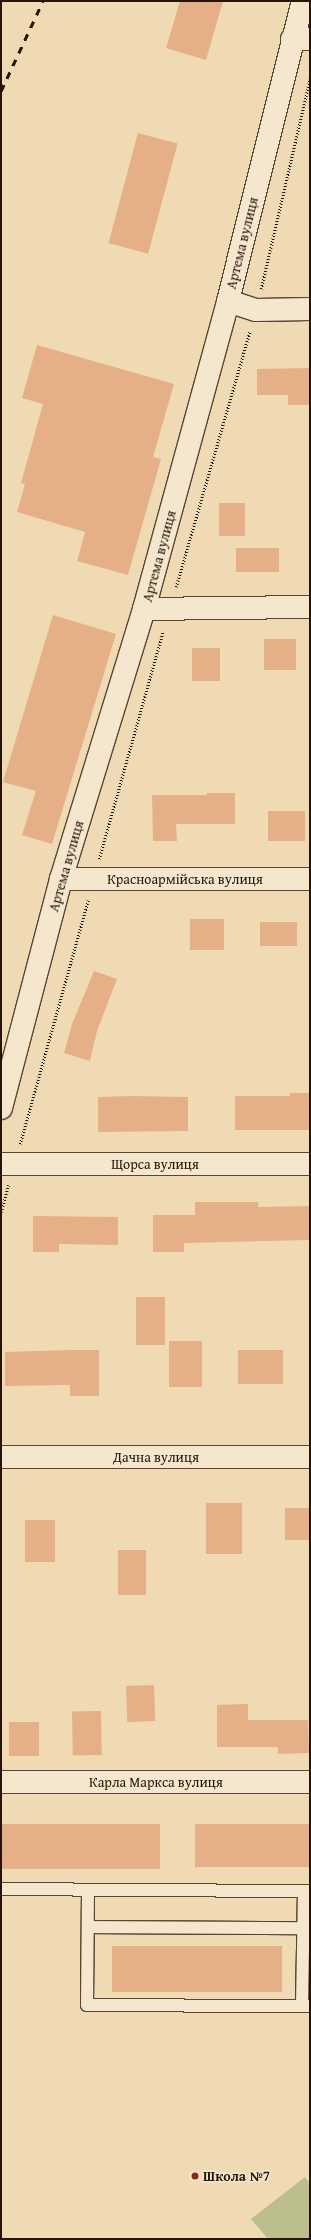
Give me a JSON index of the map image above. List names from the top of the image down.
{
  "streets": {
    "street": [
      "Артема вулиця",
      "Красноармійська вулиця",
      "Щорса вулиця",
      "Дачна вулиця",
      "Карла Маркса вулиця"
    ]
  },
  "crossings": [
    ["Артема вулиця", "Красноармійська вулиця"]
  ],
  "places": ["Школа №7"]
}
